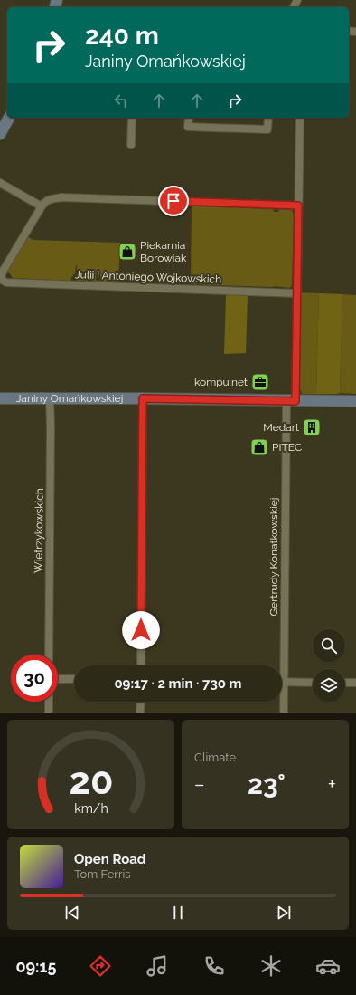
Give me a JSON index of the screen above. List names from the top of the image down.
{
  "streets": {
    "street": [
      "Julii i Antoniego Wojkowskich",
      "Janiny Omańkowskiej",
      "Wietrzykowskich",
      "Gertrudy Konatkowskiej"
    ]
  },
  "crossings": [
    ["Julii i Antoniego Wojkowskich", "Gertrudy Konatkowskiej"],
    ["Janiny Omańkowskiej", "Wietrzykowskich"],
    ["Janiny Omańkowskiej", "Gertrudy Konatkowskiej"]
  ],
  "places": {
    "shop": ["Piekarnia Borowiak", "PITEC"],
    "office": ["kompu.net"],
    "building": ["Medart"]
  },
  "page": {
    "turn": ["240 m", "Janiny Omańkowskiej"],
    "limit": "30",
    "trip": "09:17 · 2 min · 730 m",
    "tile": "Climate",
    "heat": ["−", "23°", "+"],
    "song": ["Open Road", "Tom Ferris"],
    "tabs": "09:15",
    "gauge": ["20", "km/h"]
  }
}
